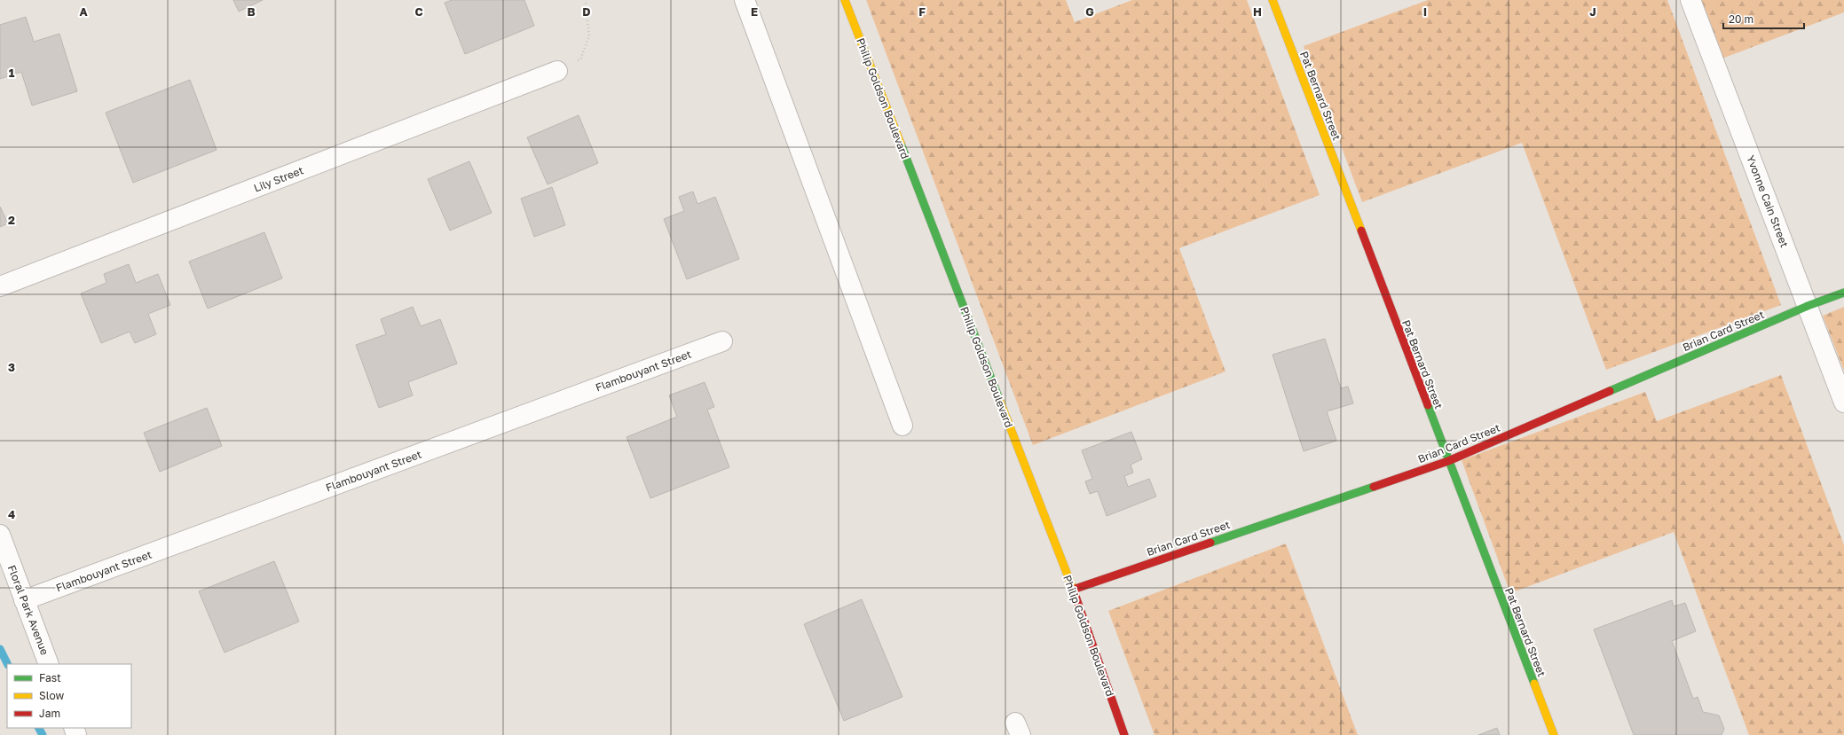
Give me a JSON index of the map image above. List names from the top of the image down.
{
  "streets": {
    "street": [
      "Pat Bernard Street",
      "Philip Goldson Boulevard",
      "Lily Street",
      "Yvonne Cain Street",
      "Brian Card Street",
      "Flambouyant Street",
      "Floral Park Avenue"
    ]
  },
  "crossings": [
    ["Pat Bernard Street", "Brian Card Street"],
    ["Philip Goldson Boulevard", "Brian Card Street"],
    ["Yvonne Cain Street", "Brian Card Street"],
    ["Flambouyant Street", "Floral Park Avenue"]
  ],
  "legend": ["Fast", "Slow", "Jam"],
  "scale_bar": "20 m",
  "grid": {
    "columns": [
      "A",
      "B",
      "C",
      "D",
      "E",
      "F",
      "G",
      "H",
      "I",
      "J"
    ],
    "rows": [
      "1",
      "2",
      "3",
      "4"
    ]
  }
}
